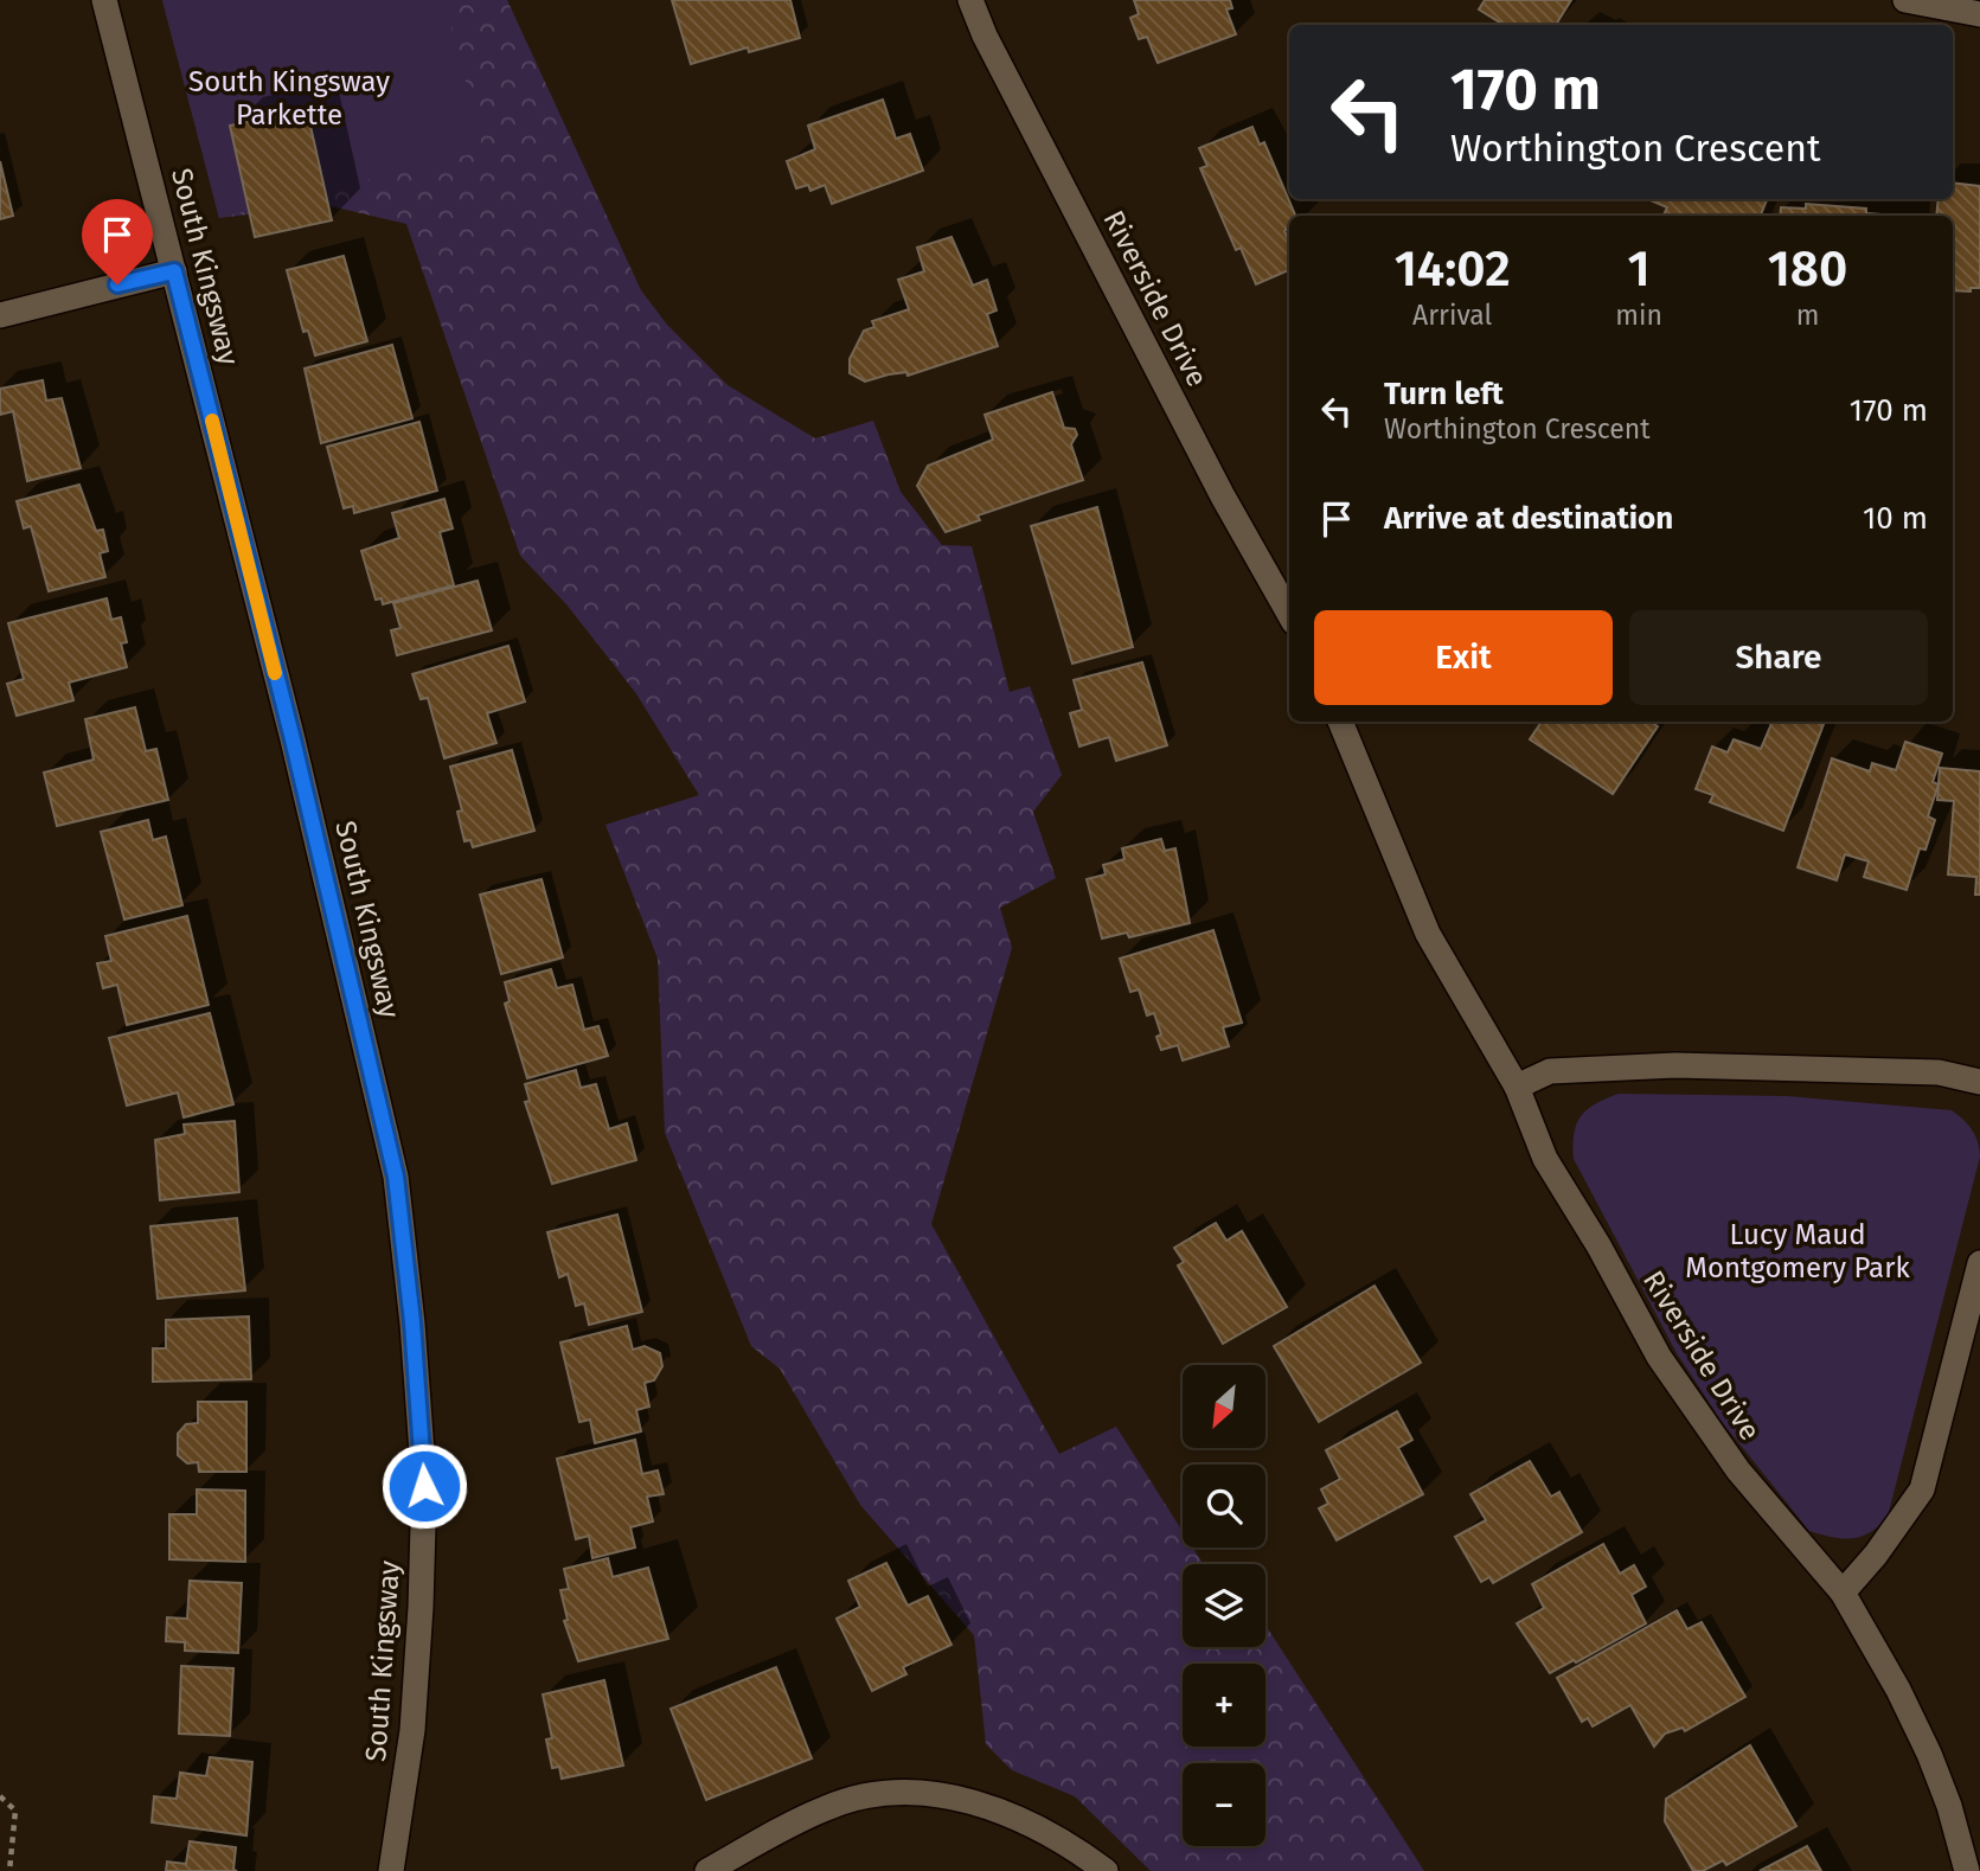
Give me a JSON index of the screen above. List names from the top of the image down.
{
  "streets": {
    "street": ["South Kingsway", "Riverside Drive"]
  },
  "parks": ["South Kingsway Parkette", "Lucy Maud Montgomery Park"],
  "north": "bottom left",
  "page": {
    "turn": ["170 m", "Worthington Crescent"],
    "eta": [
      "14:02",
      "Arrival",
      "1",
      "min",
      "180",
      "m"
    ],
    "list": [
      {
        "name": "Turn left",
        "note": "Worthington Crescent",
        "value": "170 m"
      },
      {
        "name": "Arrive at destination",
        "value": "10 m"
      }
    ],
    "buttons": ["Exit", "Share"],
    "map_buttons": ["+", "−"]
  }
}
